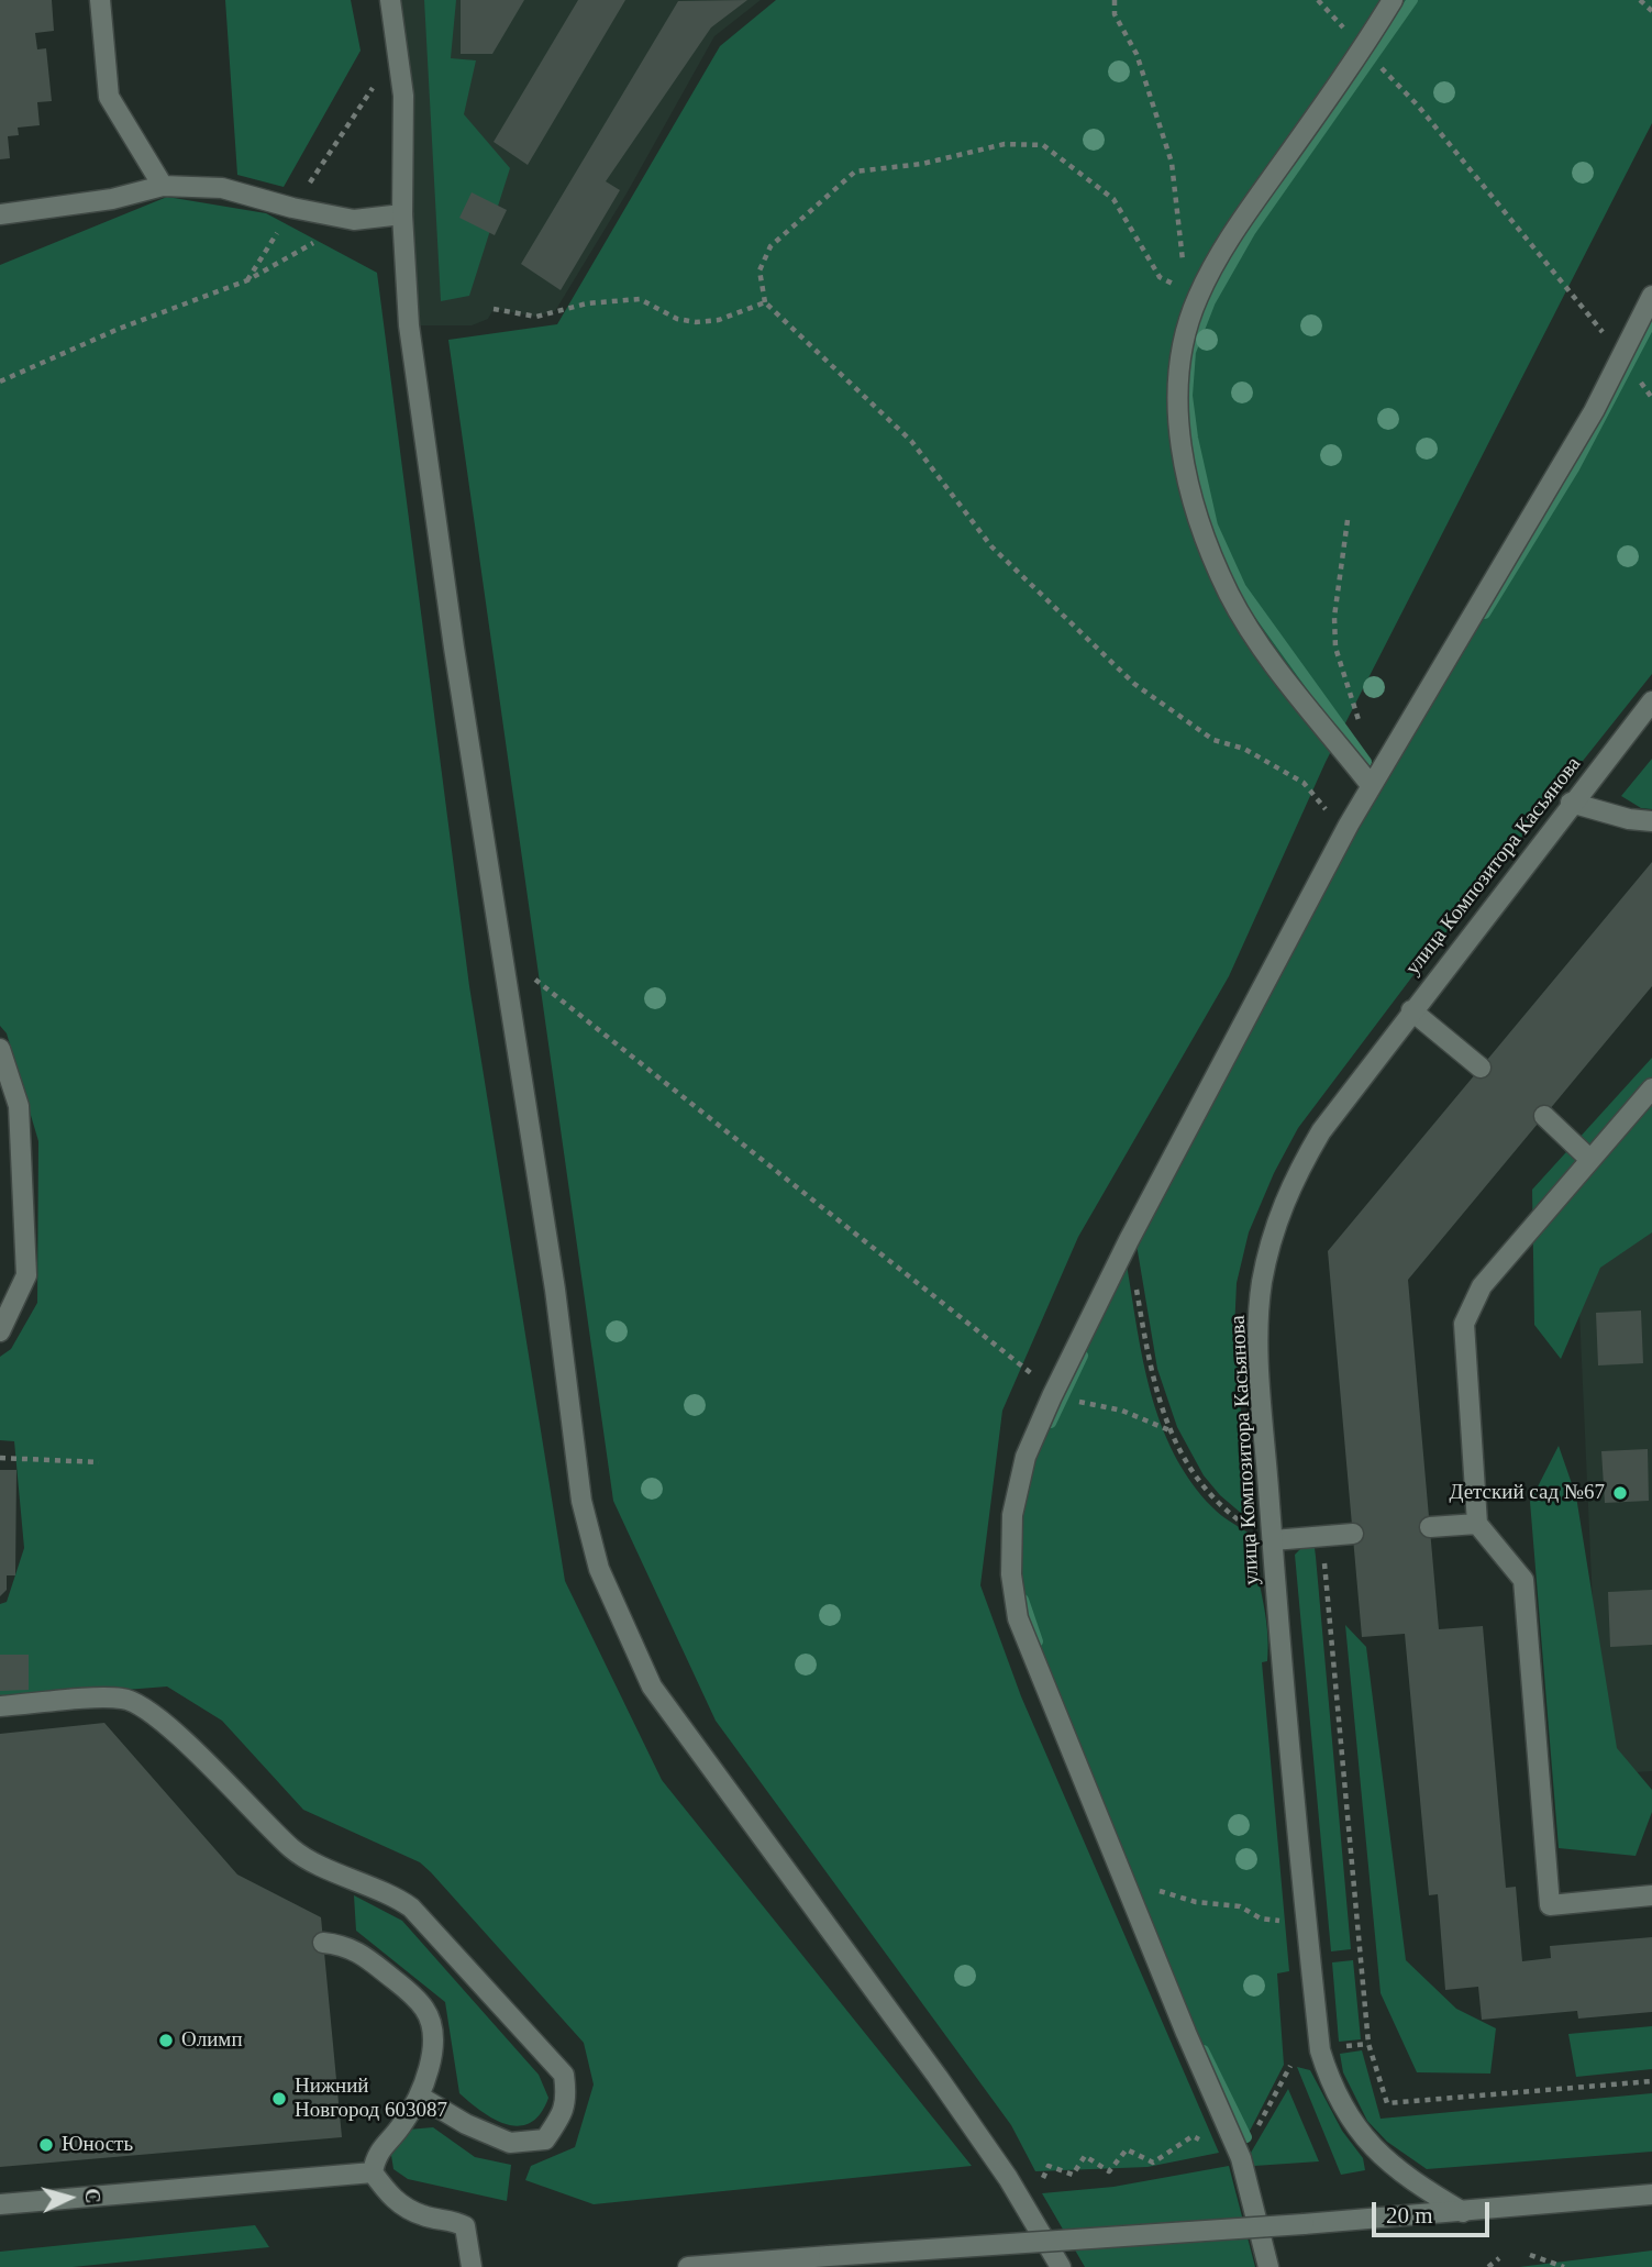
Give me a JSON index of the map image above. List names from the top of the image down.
{
  "streets": {
    "street": ["улица Композитора Касьянова"]
  },
  "places": [
    "Детский сад №67",
    "Олимп",
    "Нижний Новгород 603087",
    "Юность"
  ],
  "scale_bar": "20 m",
  "north": "right"
}
